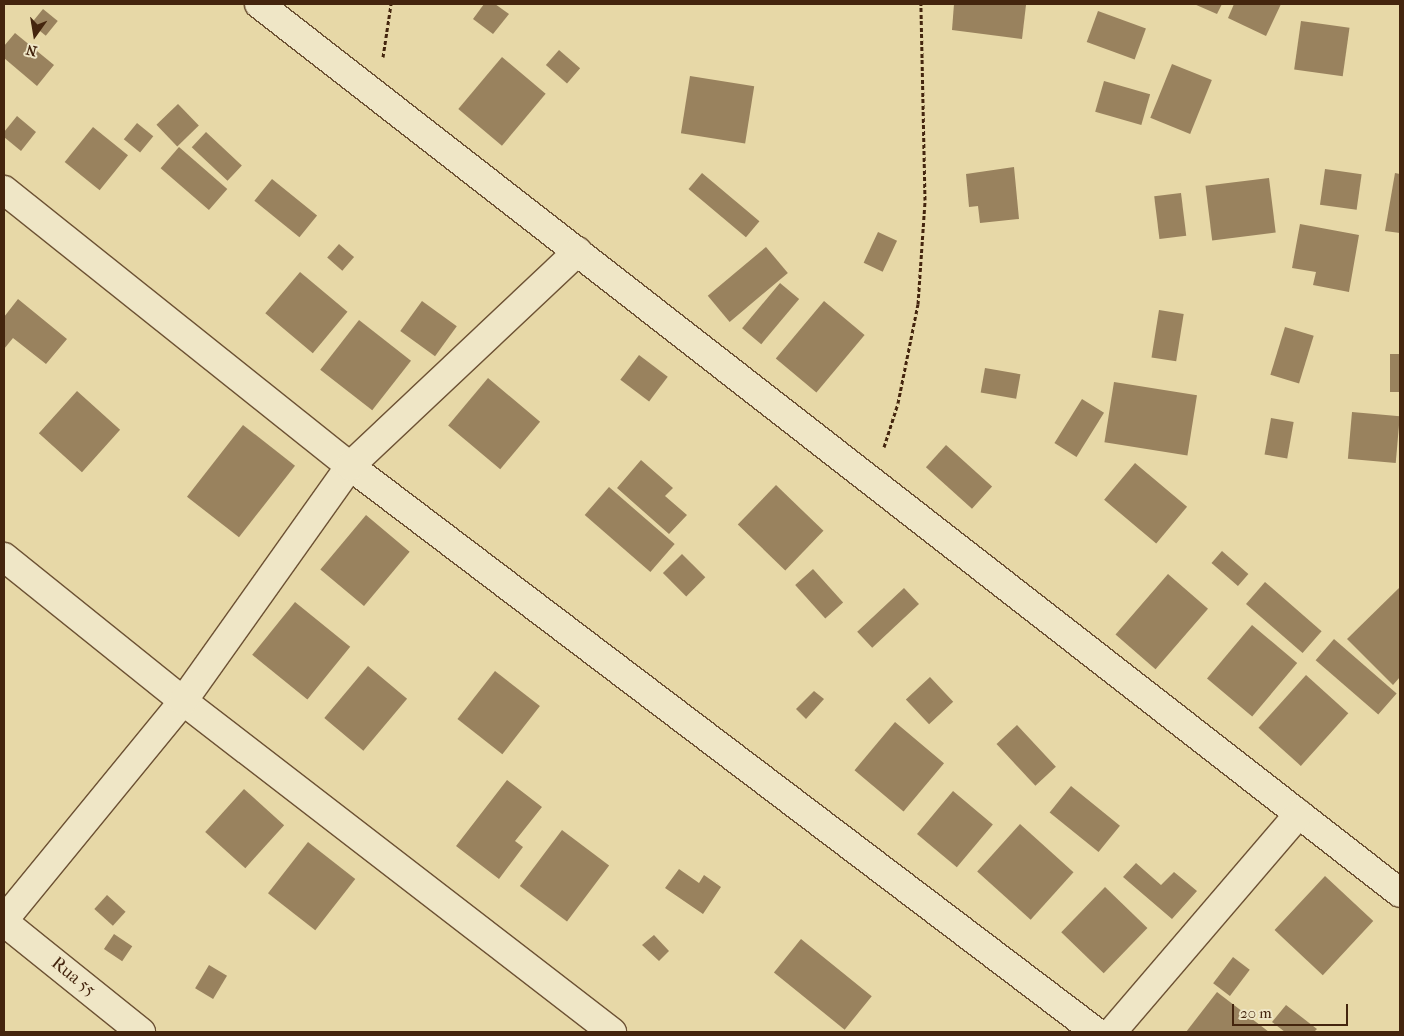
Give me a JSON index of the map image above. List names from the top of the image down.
{
  "streets": {
    "street": ["Rua 55"]
  },
  "scale_bar": "20 m",
  "north": "bottom"
}
